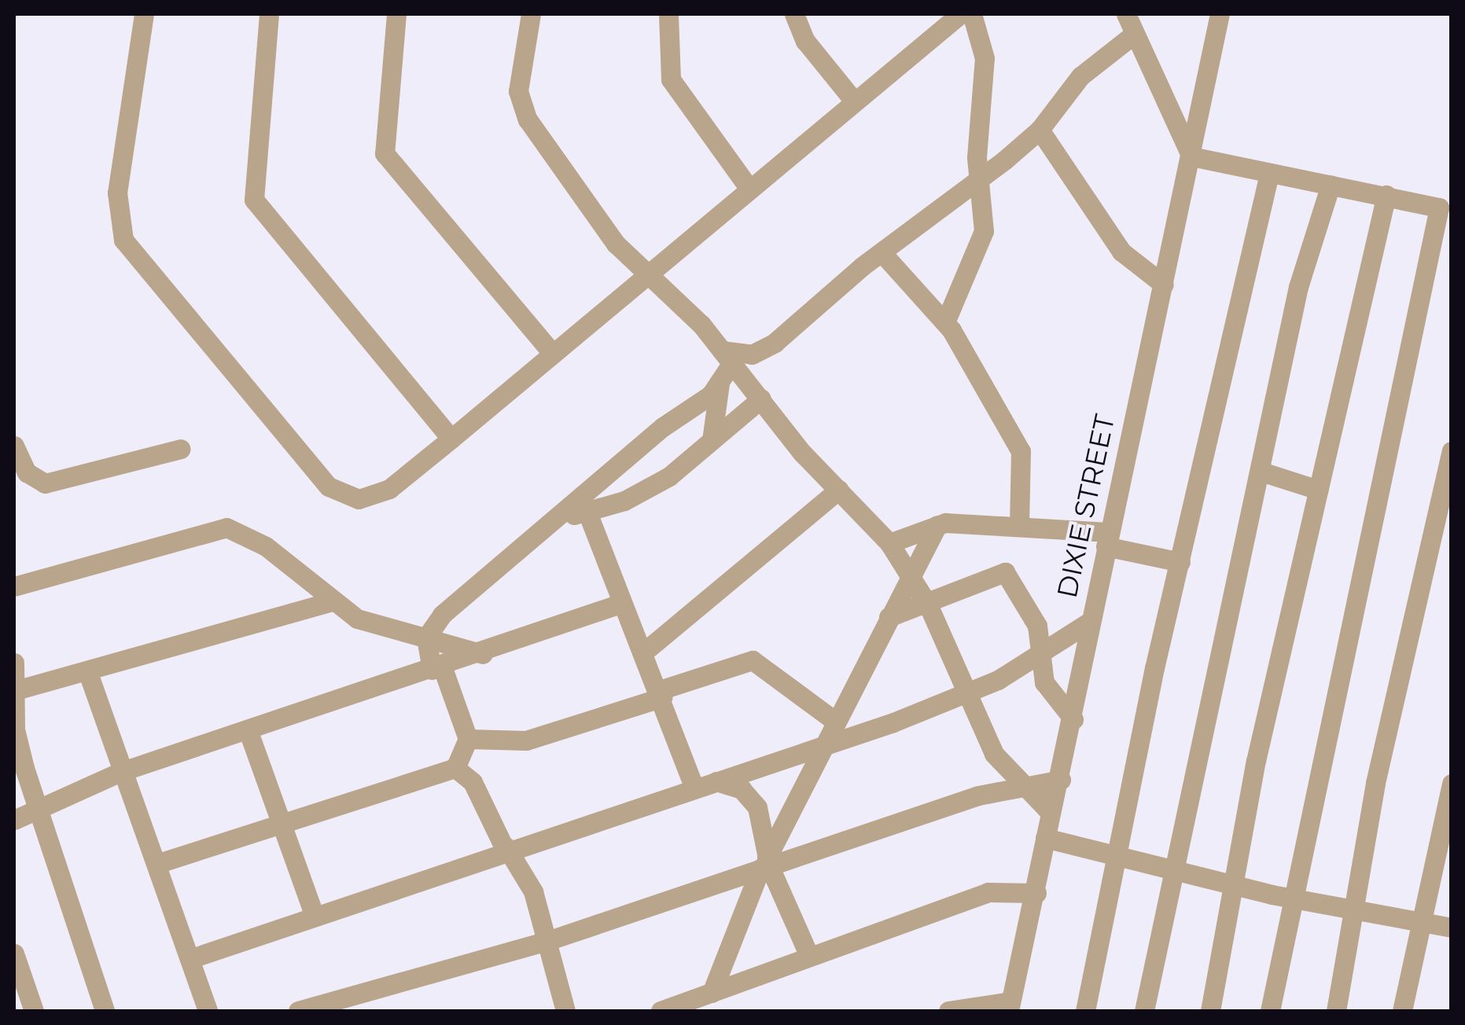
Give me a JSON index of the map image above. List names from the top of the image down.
{
  "streets": {
    "street": ["DIXIE STREET"]
  }
}
